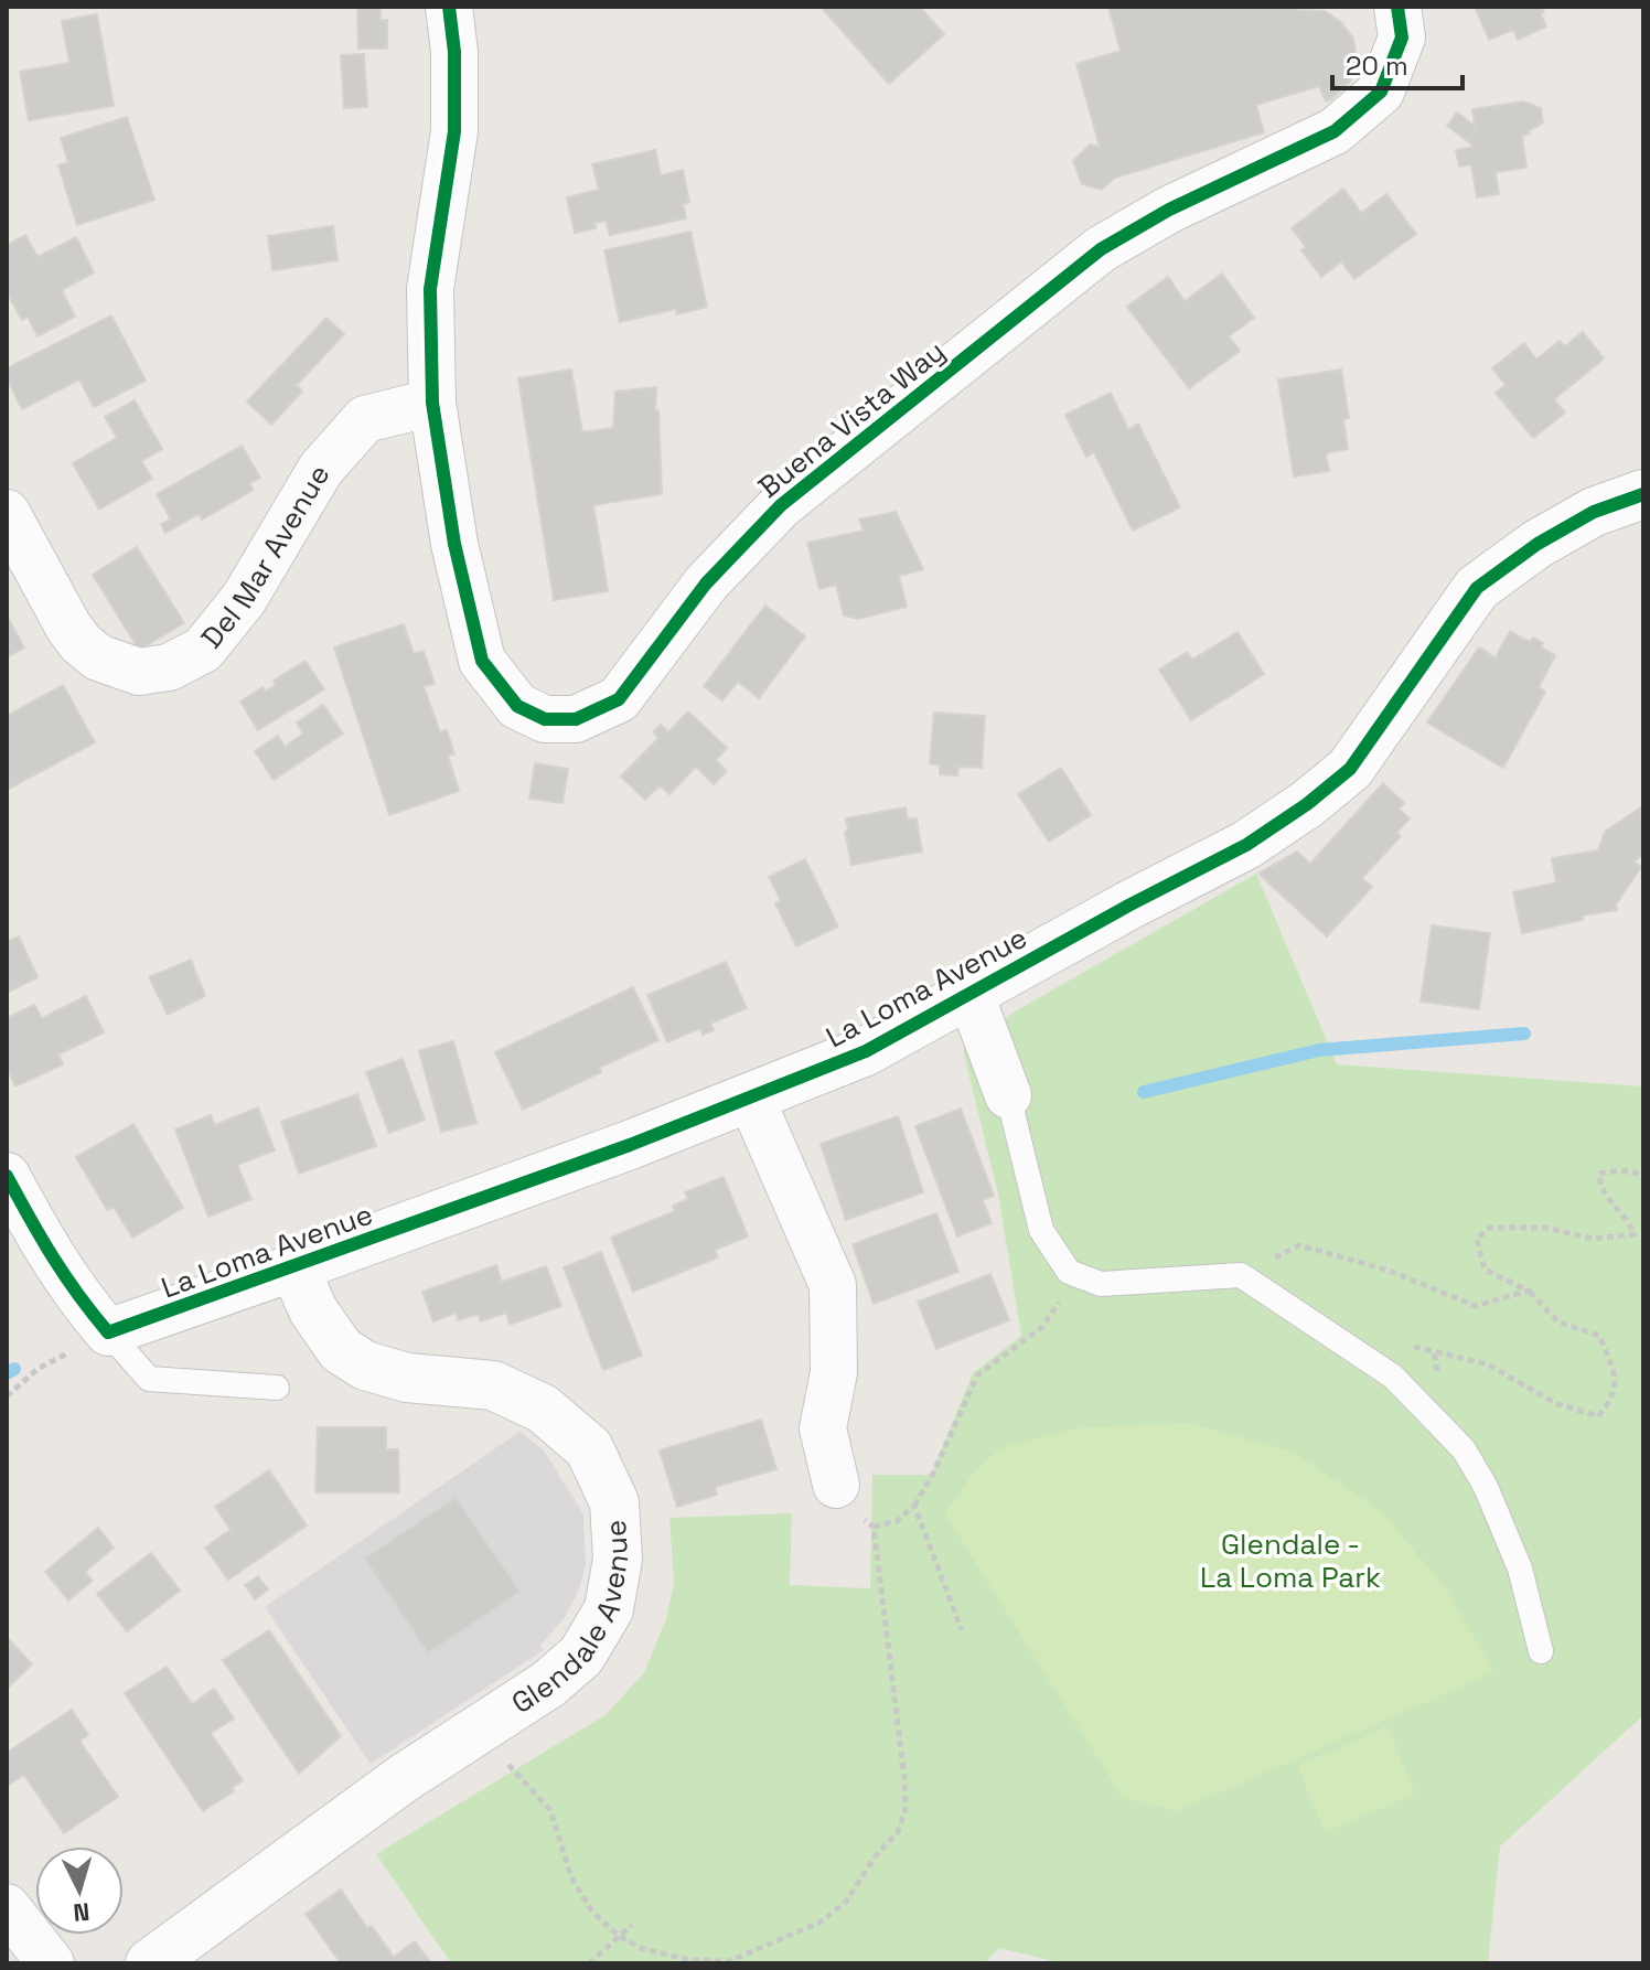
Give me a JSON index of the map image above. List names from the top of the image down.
{
  "streets": {
    "street": [
      "Buena Vista Way",
      "Del Mar Avenue",
      "La Loma Avenue",
      "Glendale Avenue"
    ]
  },
  "crossings": [
    ["Buena Vista Way", "Del Mar Avenue"],
    ["La Loma Avenue", "Glendale Avenue"]
  ],
  "parks": ["Glendale - La Loma Park"],
  "scale_bar": "20 m",
  "north": "bottom"
}
